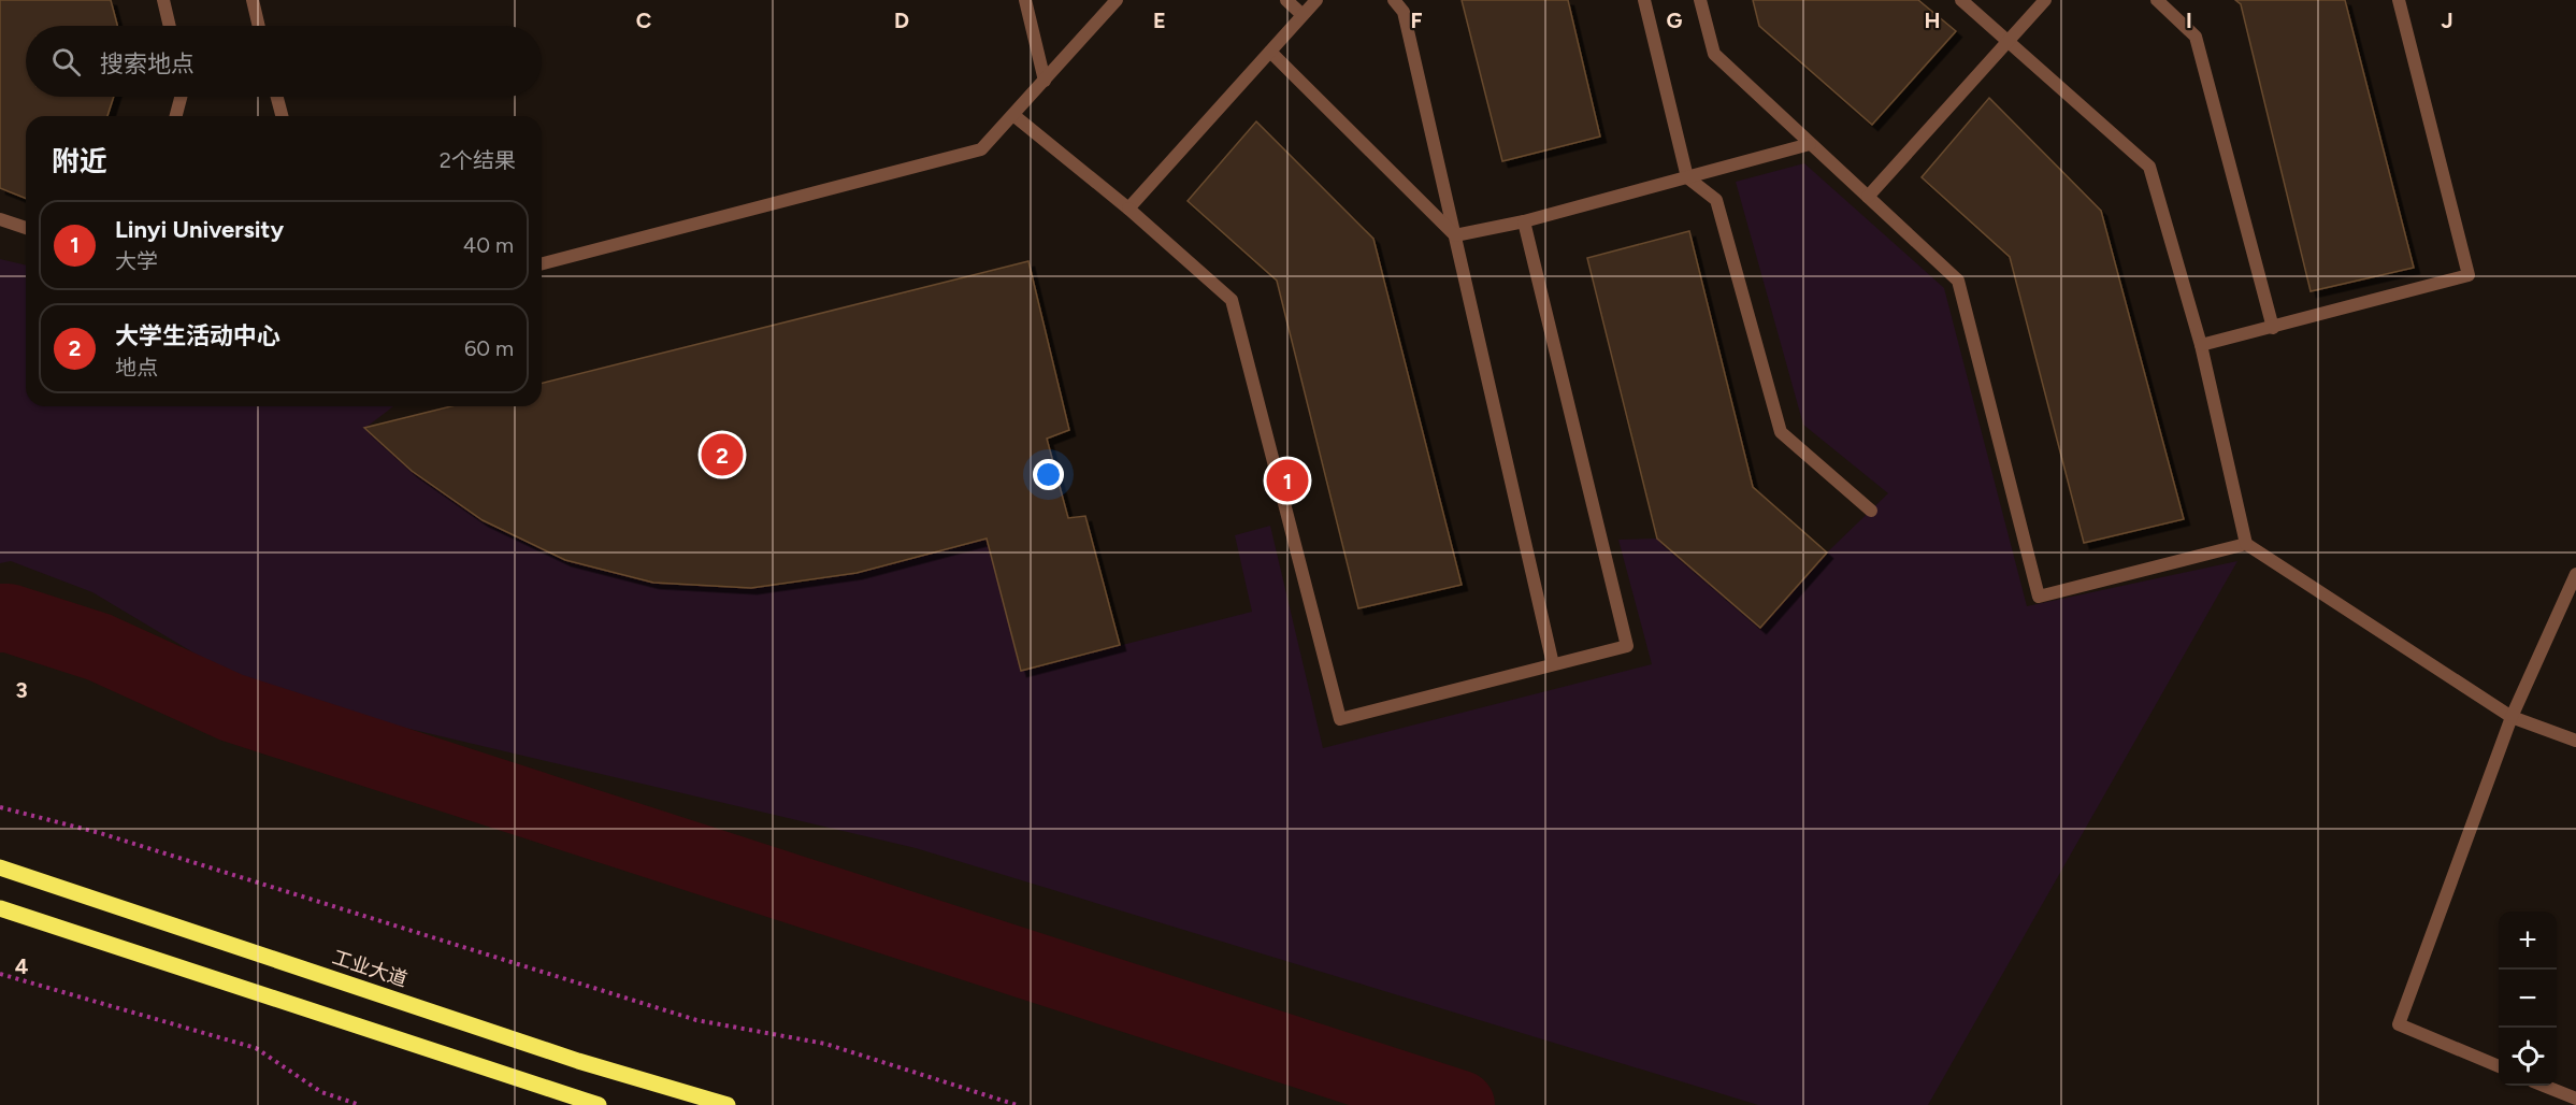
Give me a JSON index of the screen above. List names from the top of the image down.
{
  "streets": {
    "main road": ["工业大道"]
  },
  "page": {
    "search": "搜索地点",
    "heading": ["附近", "2个结果"],
    "list": [
      {
        "mark": "1",
        "name": "Linyi University",
        "note": "大学",
        "value": "40 m"
      },
      {
        "mark": "2",
        "name": "大学生活动中心",
        "note": "地点",
        "value": "60 m"
      }
    ],
    "pins": ["2", "1"],
    "map_buttons": ["+", "−"]
  },
  "grid": {
    "columns": [
      "C",
      "D",
      "E",
      "F",
      "G",
      "H",
      "I",
      "J"
    ],
    "rows": ["3", "4"]
  }
}
